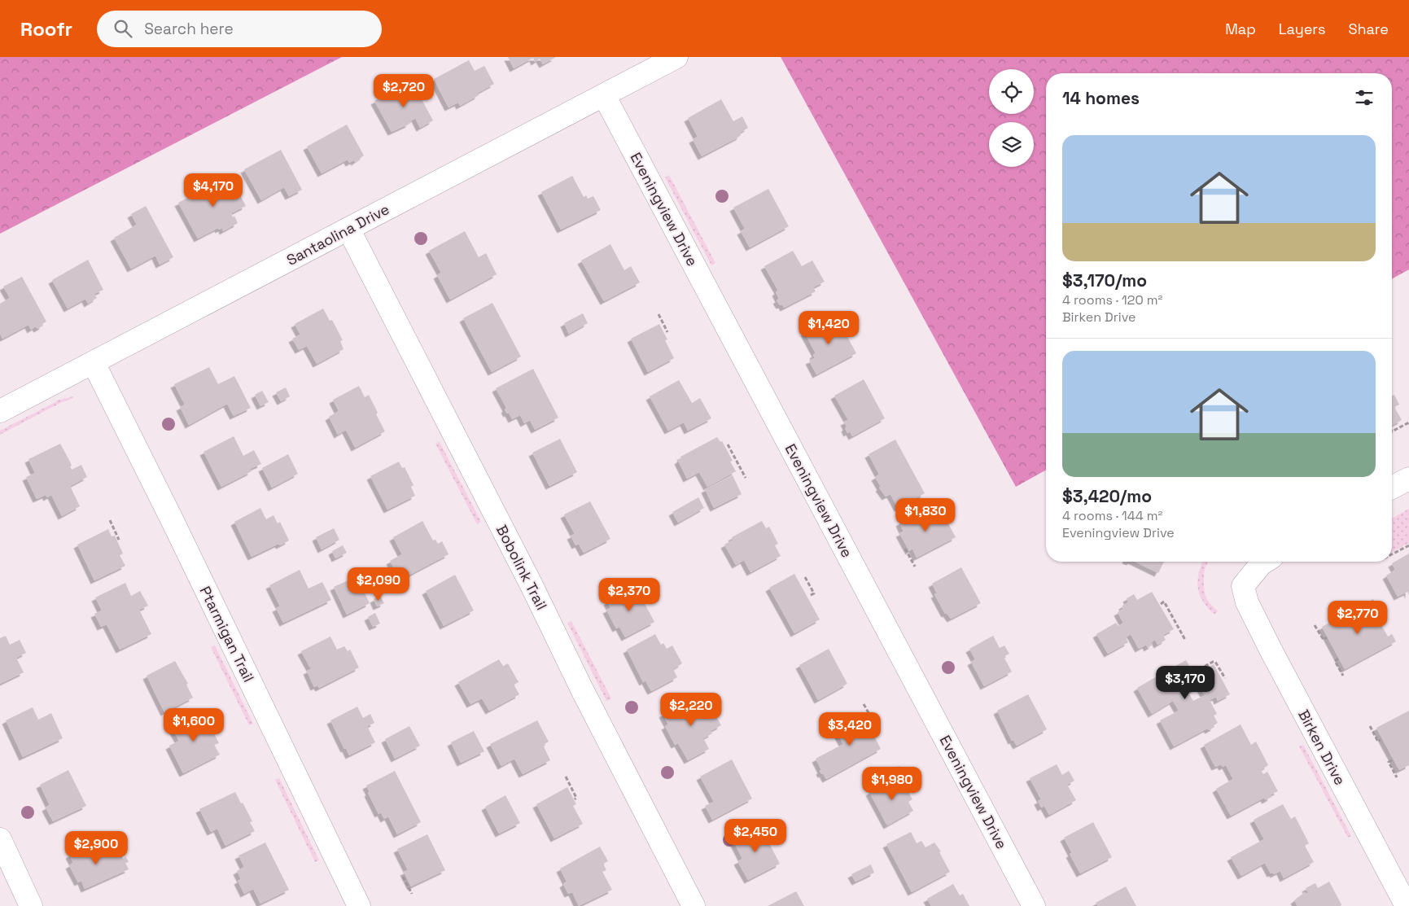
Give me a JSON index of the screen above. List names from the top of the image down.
{
  "streets": {
    "street": [
      "Eveningview Drive",
      "Santaolina Drive",
      "Bobolink Trail",
      "Ptarmigan Trail",
      "Birken Drive"
    ]
  },
  "crossings": [
    ["Eveningview Drive", "Santaolina Drive"],
    ["Santaolina Drive", "Bobolink Trail"],
    ["Santaolina Drive", "Ptarmigan Trail"]
  ],
  "page": {
    "header": "Roofr",
    "search": "Search here",
    "nav": ["Map", "Layers", "Share"],
    "heading": "14 homes",
    "price": [
      "$2,720",
      "$4,170",
      "$1,420",
      "$1,830",
      "$2,090",
      "$2,370",
      "$2,770",
      "$3,170",
      "$2,220",
      "$1,600",
      "$3,420",
      "$1,980",
      "$2,450",
      "$2,900"
    ],
    "list": [
      {
        "name": "$3,170/mo",
        "note": "4 rooms · 120 m² · Birken Drive"
      },
      {
        "name": "$3,420/mo",
        "note": "4 rooms · 144 m² · Eveningview Drive"
      }
    ]
  }
}
